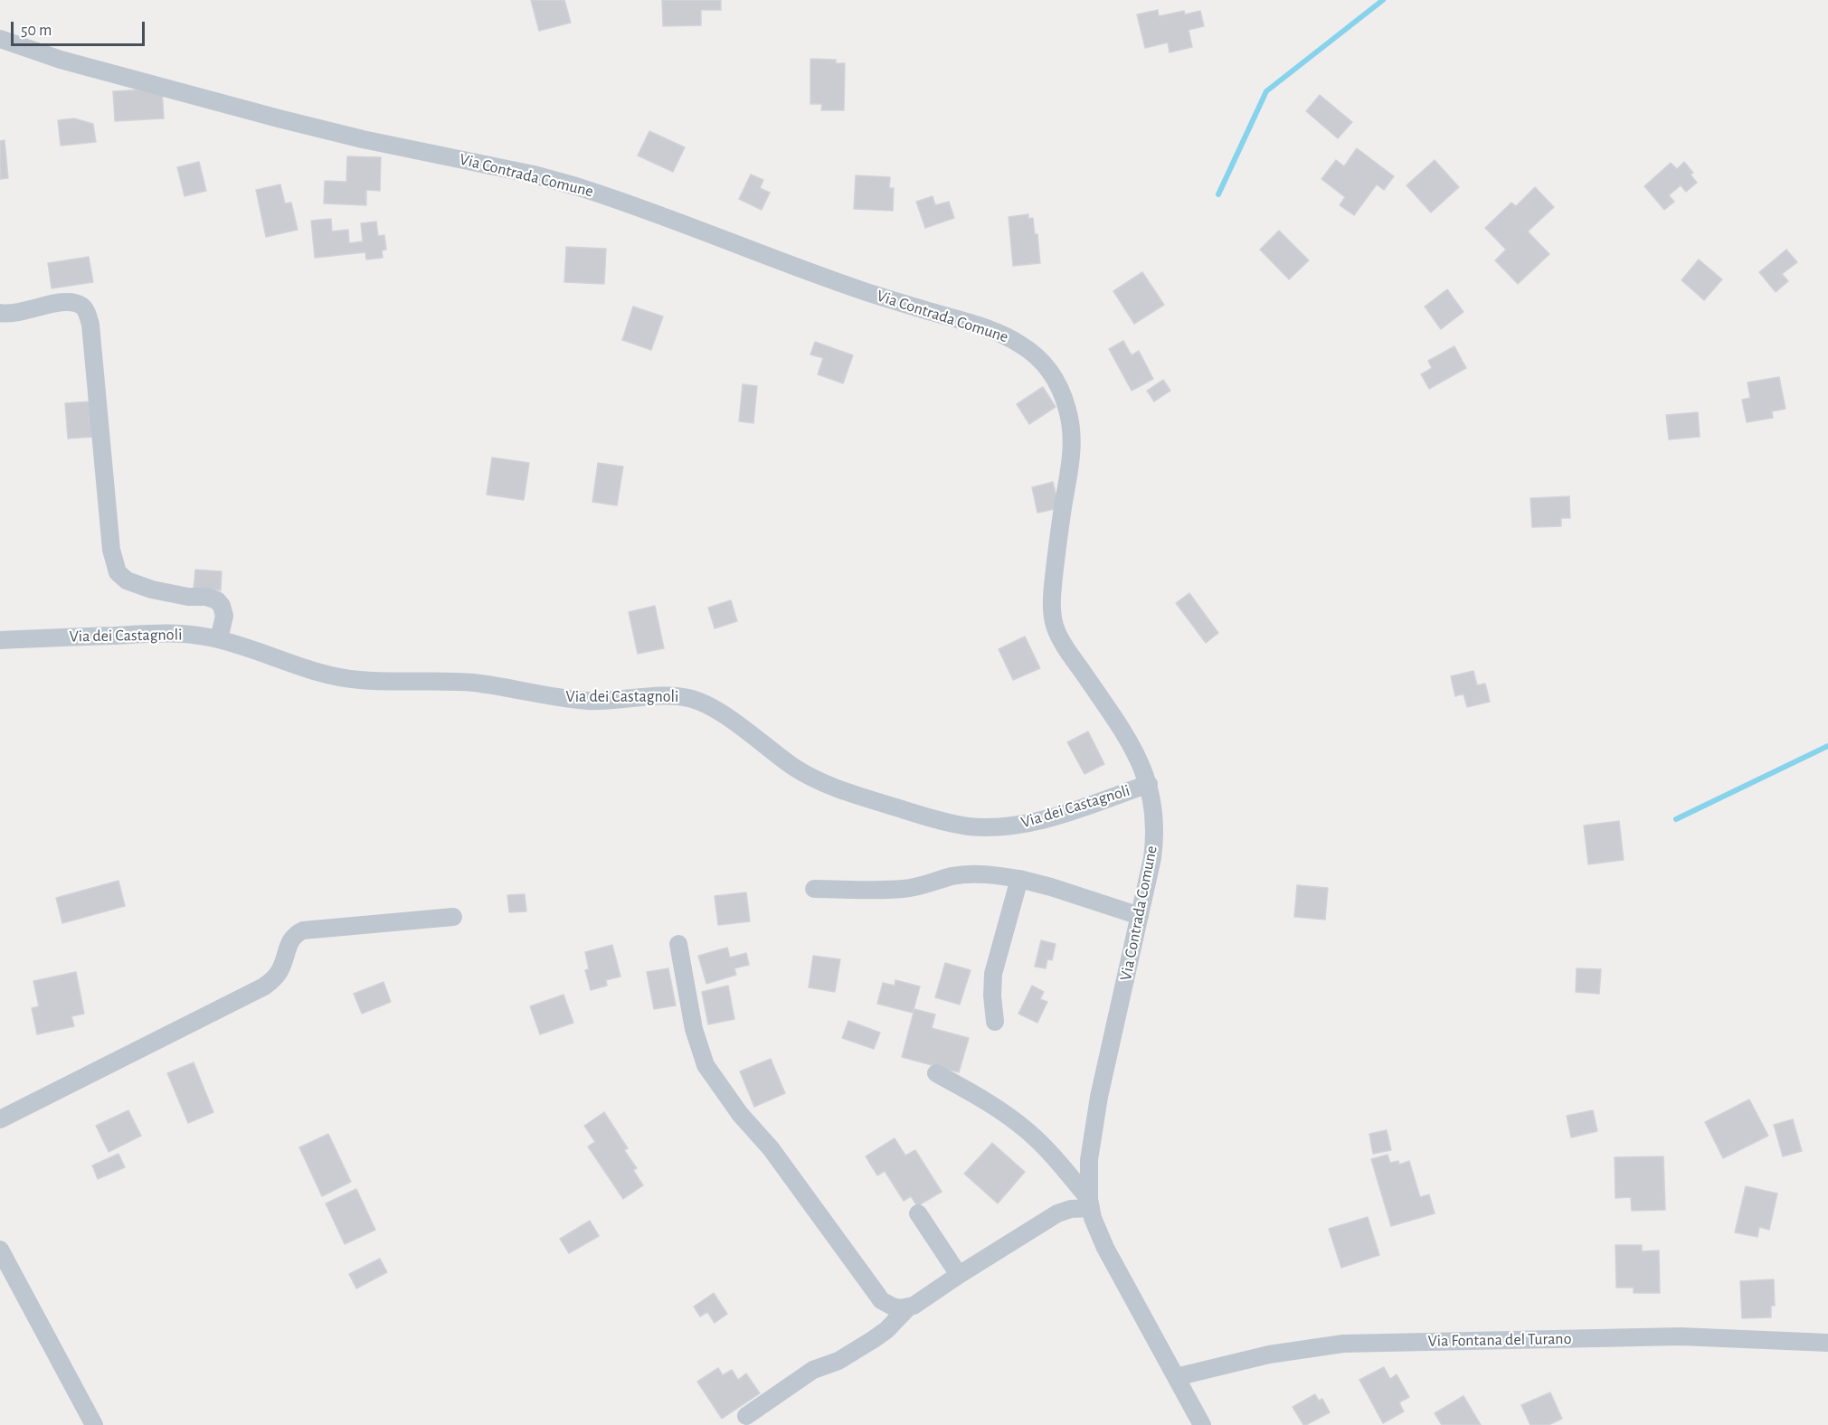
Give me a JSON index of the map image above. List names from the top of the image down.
{
  "streets": {
    "street": ["Via Contrada Comune", "Via dei Castagnoli", "Via Fontana del Turano"]
  },
  "crossings": [
    ["Via Contrada Comune", "Via dei Castagnoli"],
    ["Via Contrada Comune", "Via Fontana del Turano"]
  ],
  "scale_bar": "50 m"
}
